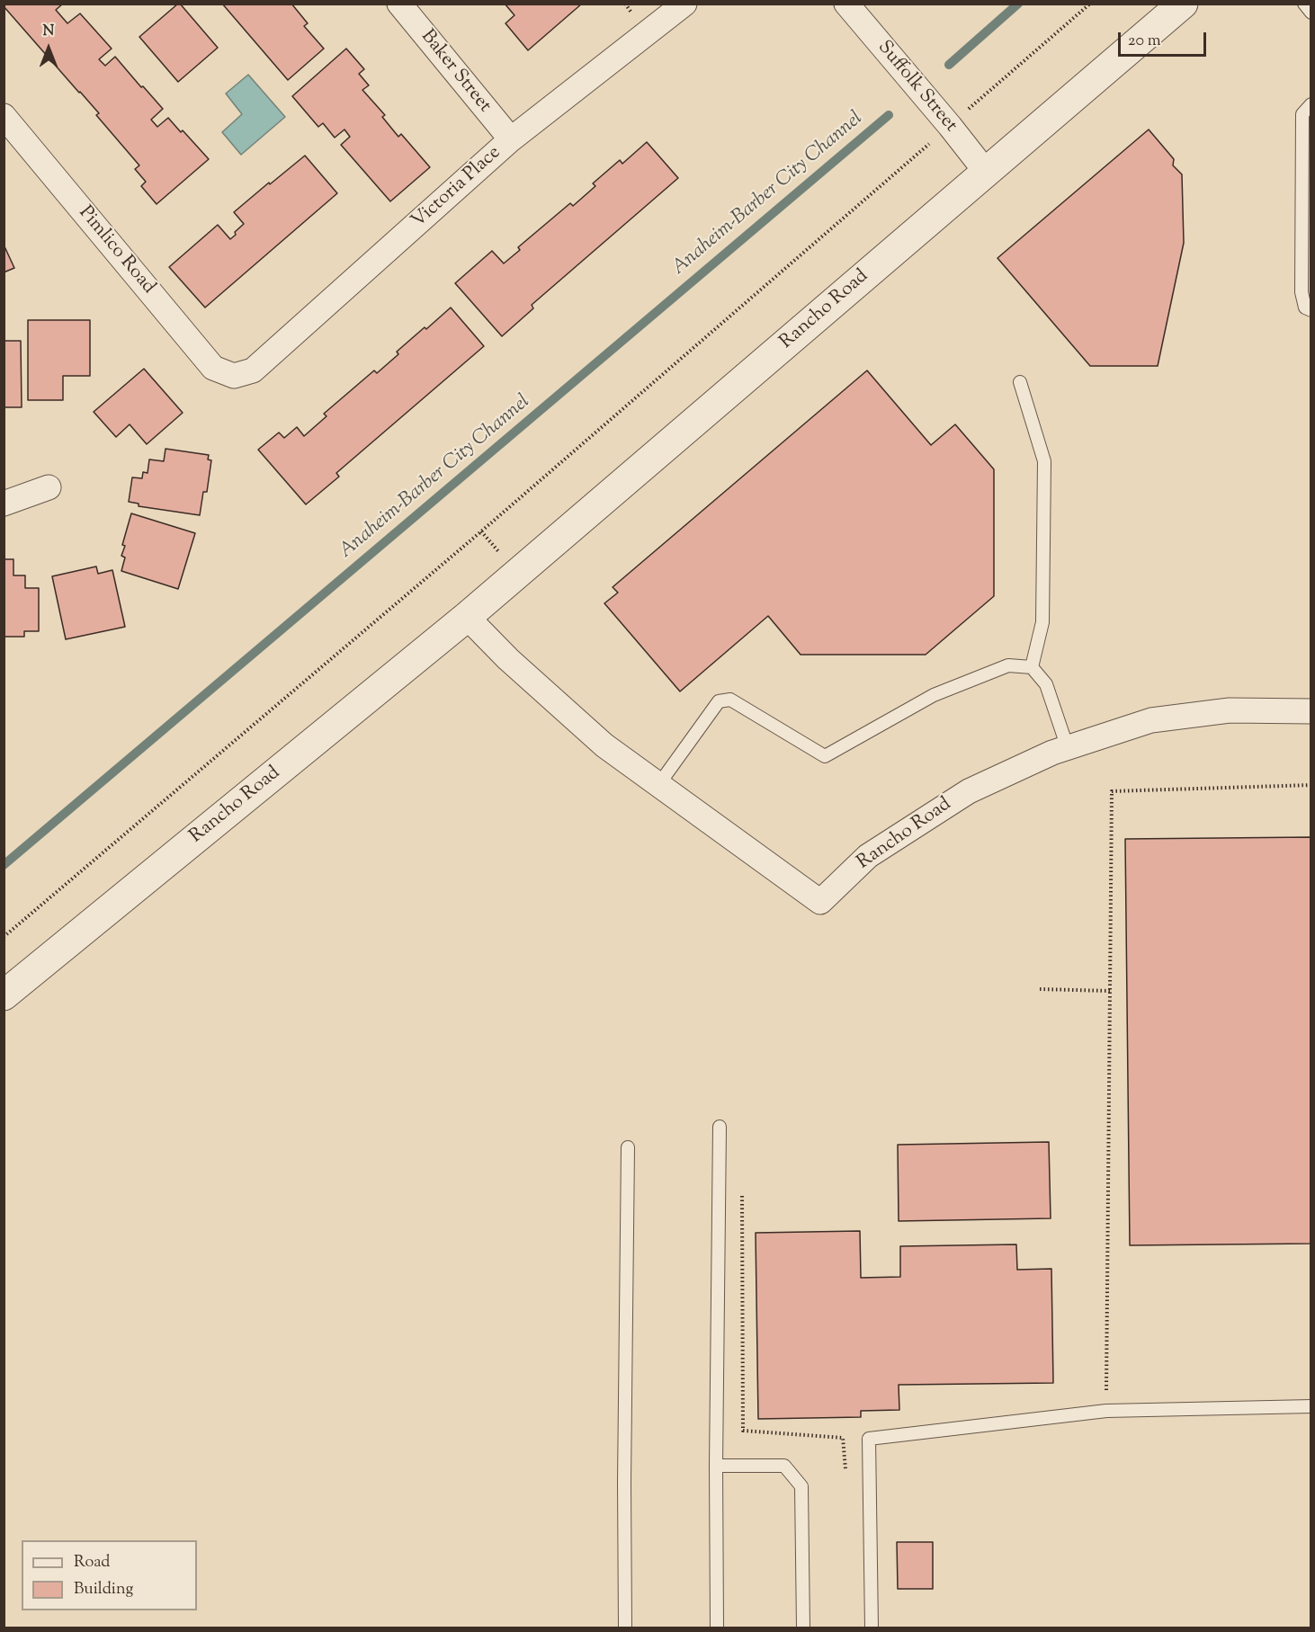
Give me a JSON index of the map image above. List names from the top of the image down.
{
  "streets": {
    "street": [
      "Baker Street",
      "Suffolk Street",
      "Victoria Place",
      "Pimlico Road",
      "Rancho Road"
    ]
  },
  "crossings": [
    ["Baker Street", "Victoria Place"],
    ["Suffolk Street", "Rancho Road"],
    ["Victoria Place", "Pimlico Road"]
  ],
  "water": ["Anaheim-Barber City Channel"],
  "legend": ["Road", "Building"],
  "scale_bar": "20 m",
  "north": "top"
}
